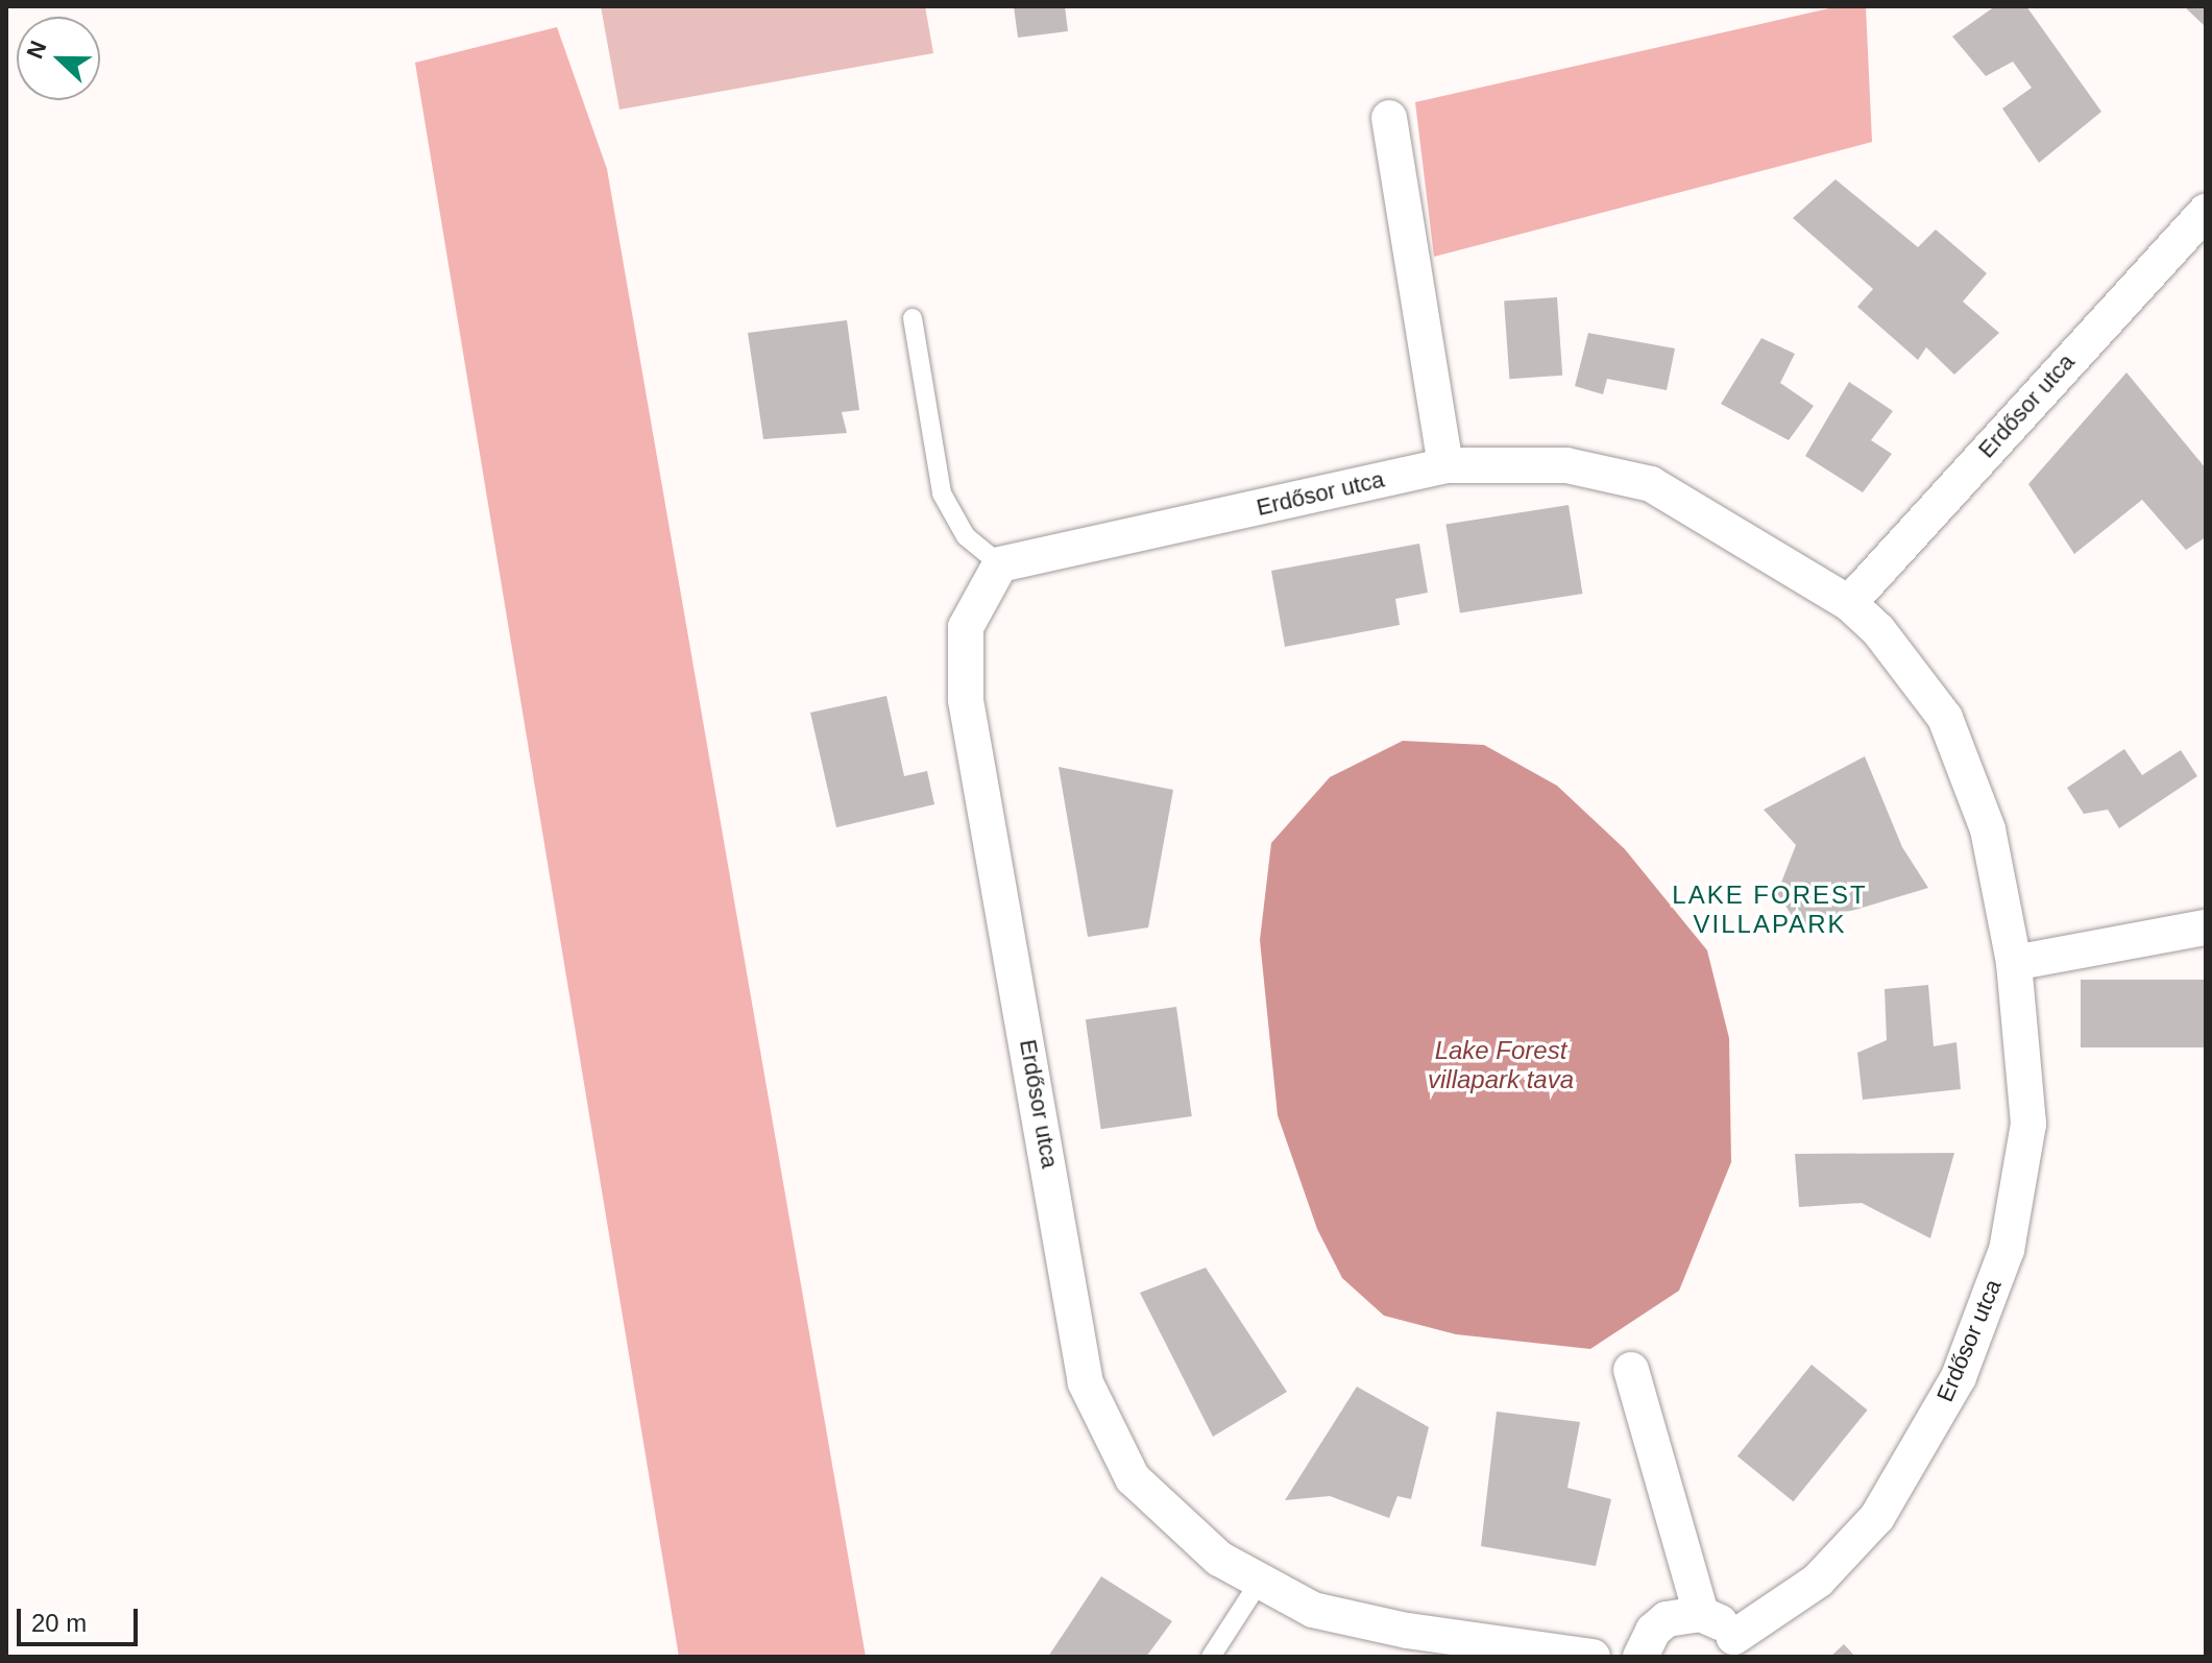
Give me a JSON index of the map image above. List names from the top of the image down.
{
  "streets": {
    "street": ["Erdősor utca"]
  },
  "districts": ["LAKE FOREST VILLAPARK"],
  "water": ["Lake Forest villapark tava"],
  "scale_bar": "20 m",
  "north": "left"
}
